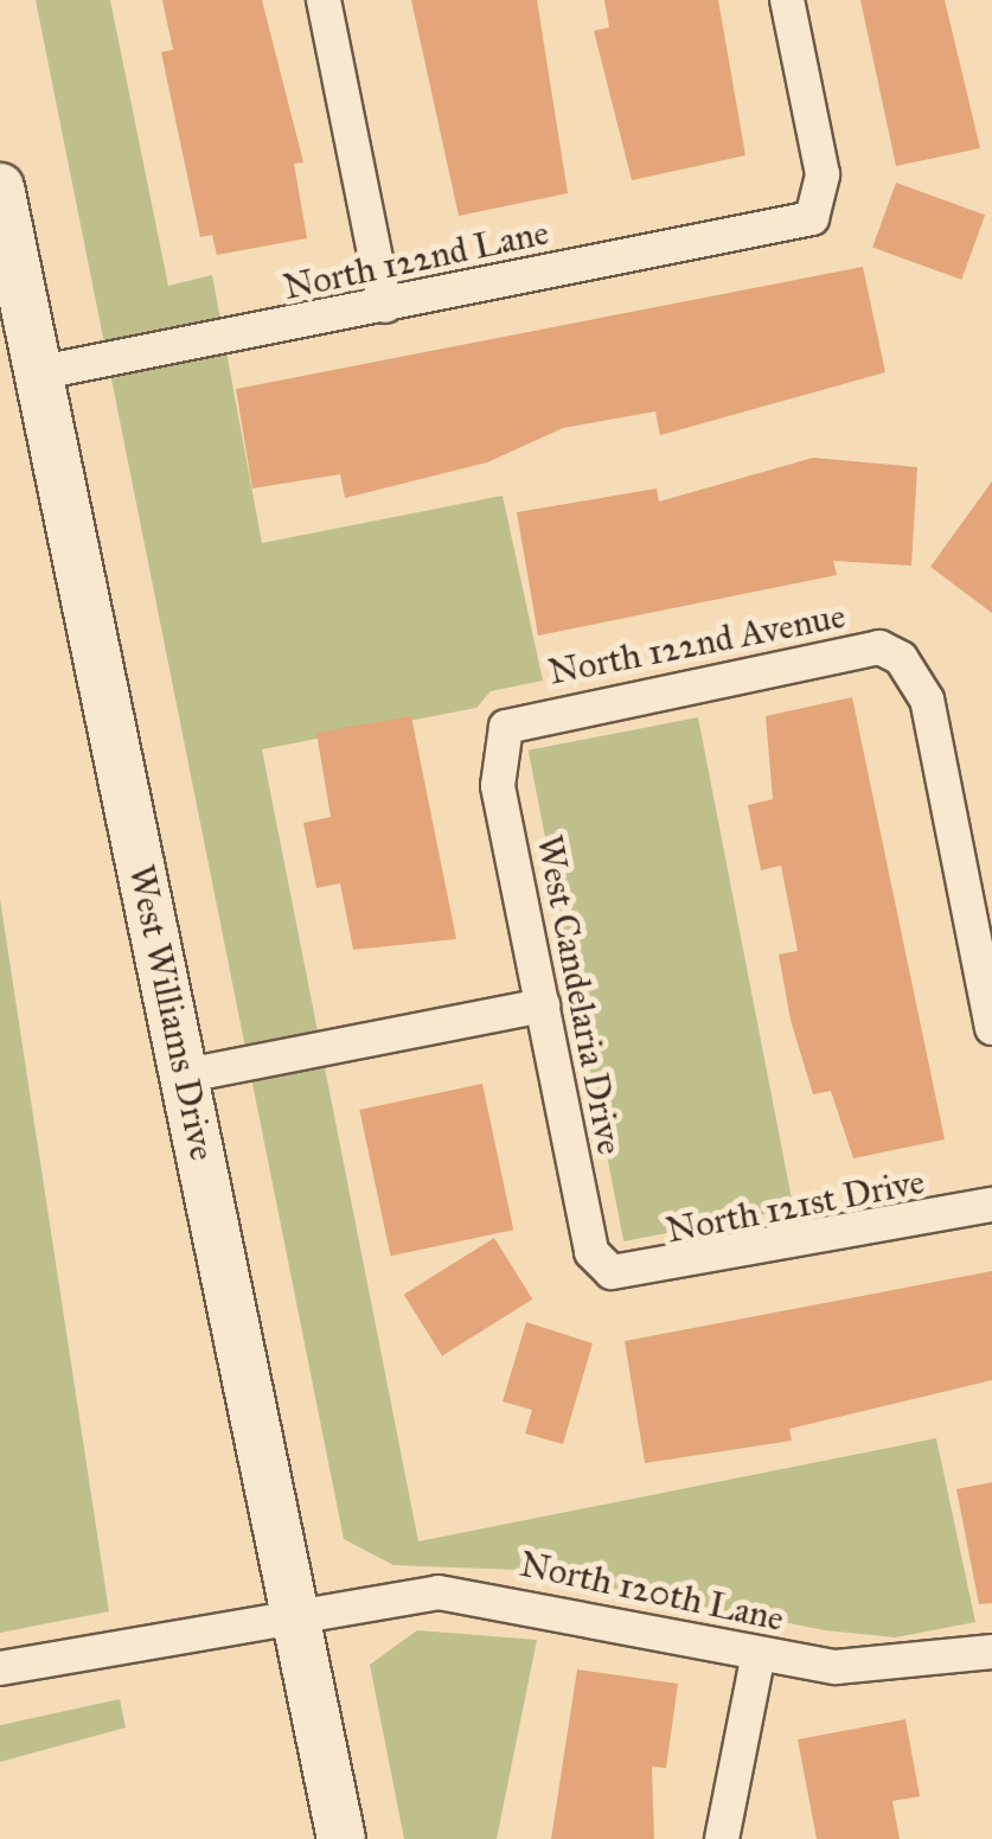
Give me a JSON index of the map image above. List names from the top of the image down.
{
  "streets": {
    "main road": ["West Williams Drive"],
    "street": [
      "North 122nd Lane",
      "North 122nd Avenue",
      "West Candelaria Drive",
      "North 121st Drive",
      "North 120th Lane"
    ]
  },
  "crossings": [
    ["North 122nd Lane", "West Williams Drive"],
    ["North 122nd Avenue", "West Candelaria Drive"],
    ["West Candelaria Drive", "North 121st Drive"],
    ["West Williams Drive", "North 120th Lane"]
  ]
}
